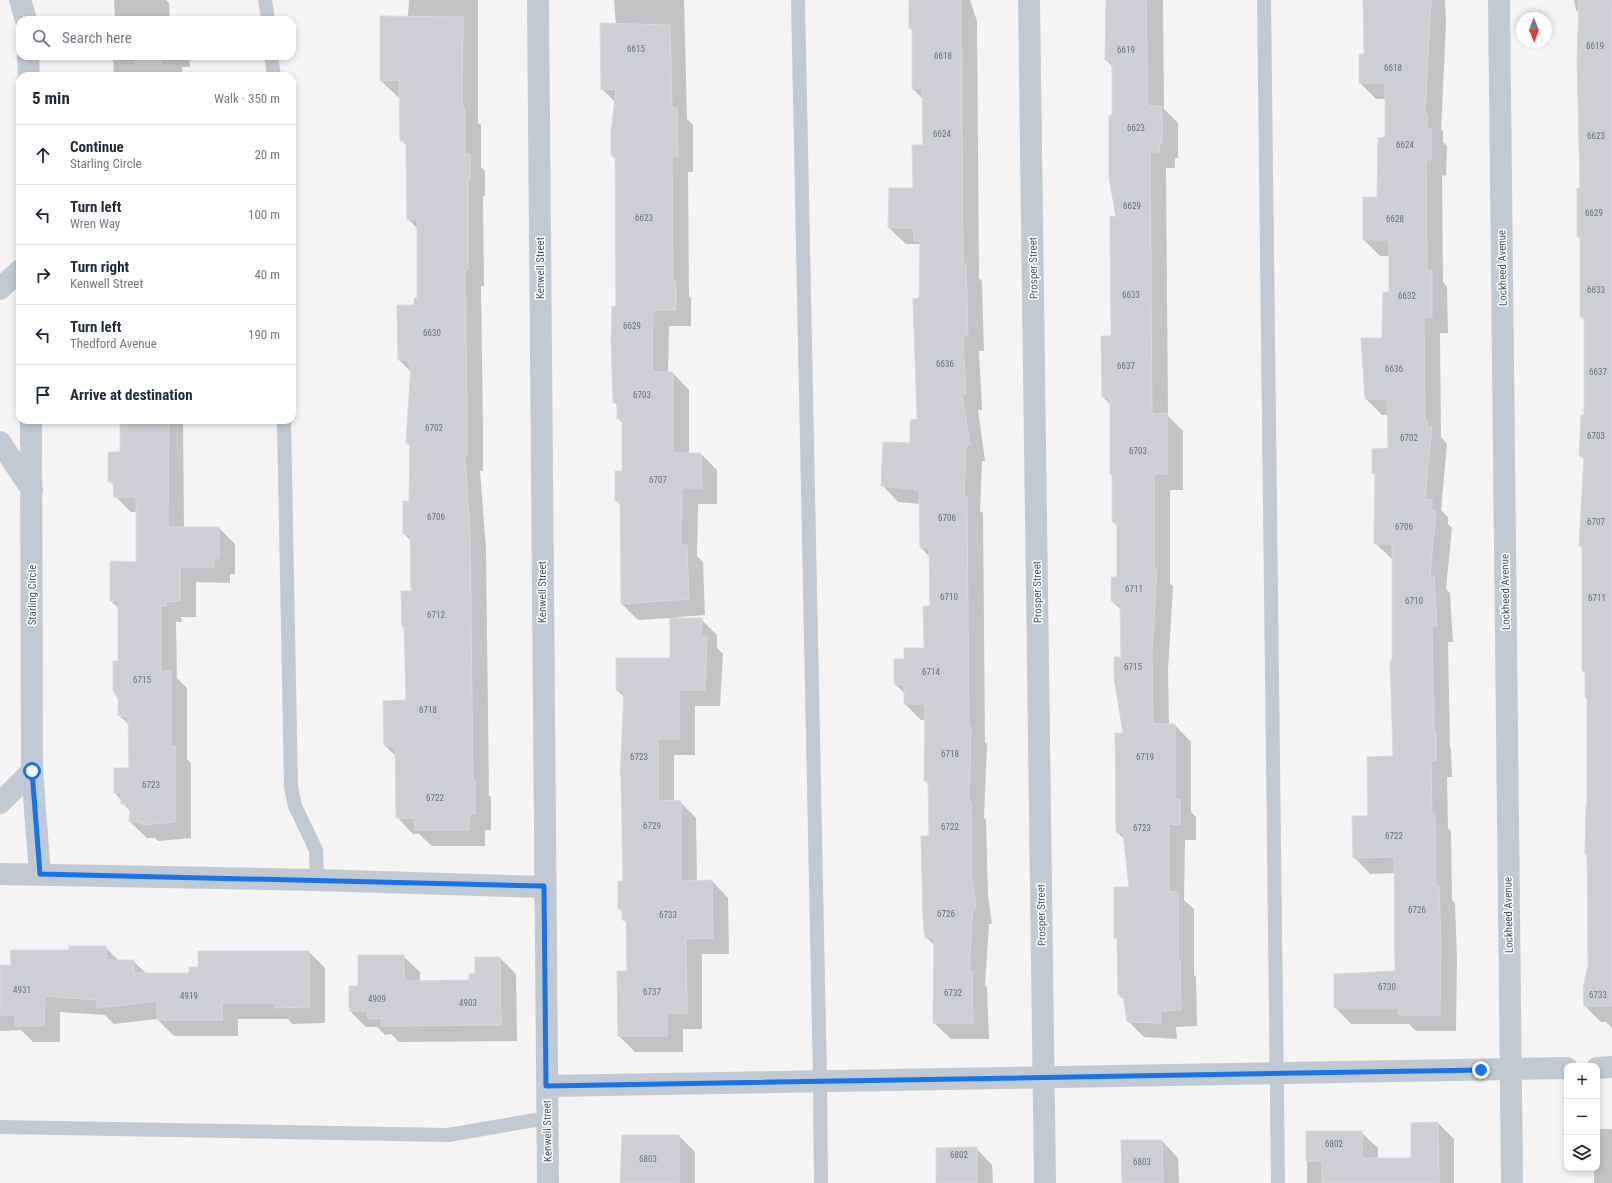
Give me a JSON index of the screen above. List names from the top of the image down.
{
  "streets": {
    "street": [
      "Kenwell Street",
      "Prosper Street",
      "Lockheed Avenue",
      "Starling Circle"
    ]
  },
  "house_numbers": [
    "6619",
    "6615",
    "6619",
    "6618",
    "6618",
    "6623",
    "6624",
    "6623",
    "6624",
    "6629",
    "6629",
    "6623",
    "6628",
    "6633",
    "6633",
    "6632",
    "6629",
    "6630",
    "6636",
    "6637",
    "6636",
    "6637",
    "6703",
    "6702",
    "6703",
    "6702",
    "6703",
    "6707",
    "6706",
    "6706",
    "6707",
    "6706",
    "6711",
    "6710",
    "6711",
    "6710",
    "6712",
    "6715",
    "6714",
    "6715",
    "6718",
    "6718",
    "6723",
    "6719",
    "6723",
    "6722",
    "6729",
    "6722",
    "6723",
    "6722",
    "6726",
    "6726",
    "6733",
    "6730",
    "4931",
    "6737",
    "6732",
    "6733",
    "4919",
    "4909",
    "4903",
    "6802",
    "6802",
    "6803",
    "6803"
  ],
  "north": "bottom",
  "page": {
    "search": "Search here",
    "heading": ["5 min", "Walk · 350 m"],
    "list": [
      ["Continue", "Starling Circle", "20 m"],
      ["Turn left", "Wren Way", "100 m"],
      ["Turn right", "Kenwell Street", "40 m"],
      ["Turn left", "Thedford Avenue", "190 m"],
      "Arrive at destination"
    ],
    "map_buttons": ["+", "−"]
  }
}
